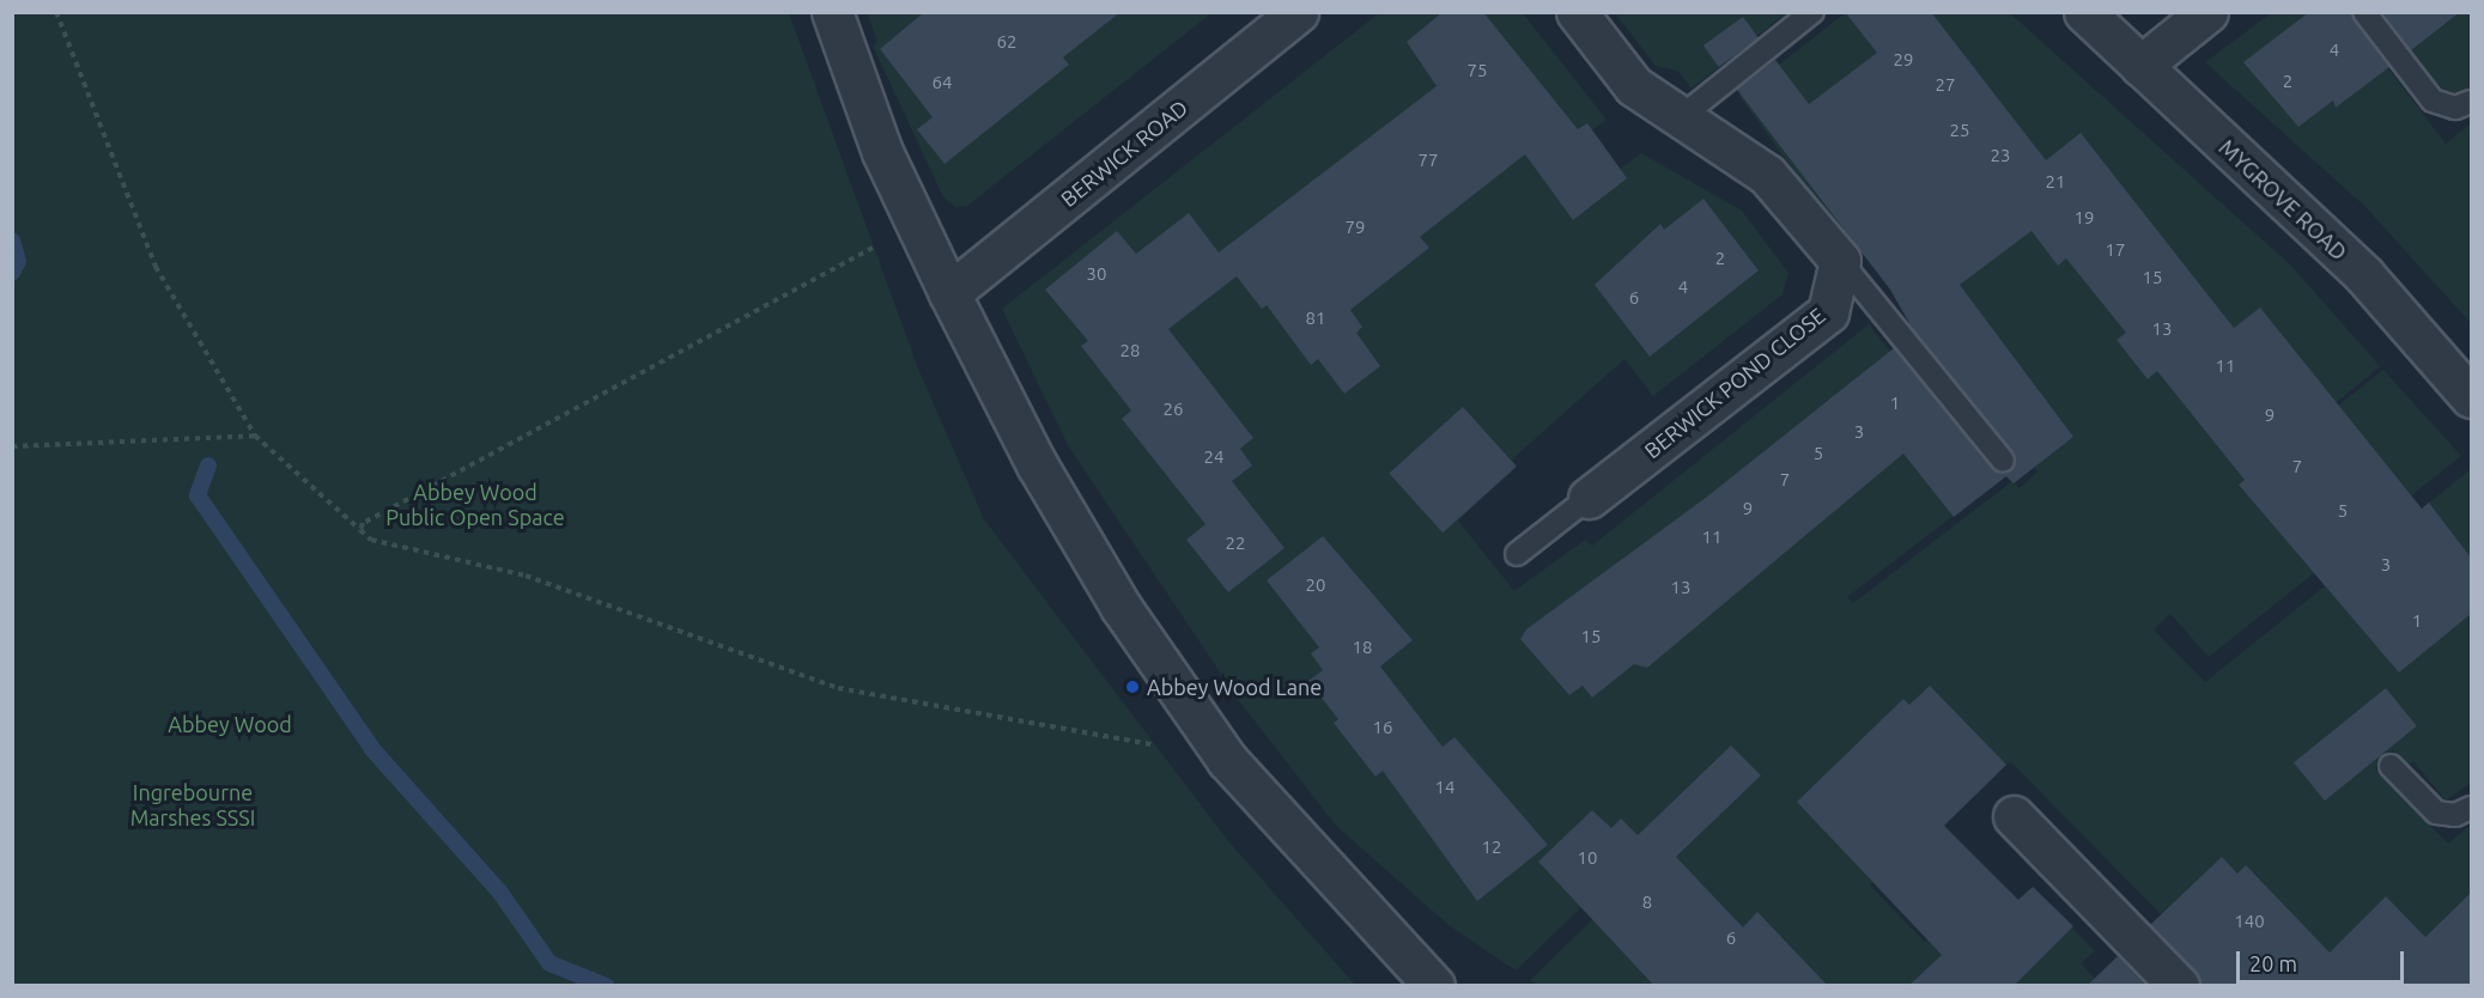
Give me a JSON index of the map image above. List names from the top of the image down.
{
  "streets": {
    "street": ["BERWICK ROAD", "MYGROVE ROAD", "BERWICK POND CLOSE"]
  },
  "parks": ["Abbey Wood Public Open Space", "Abbey Wood", "Ingrebourne Marshes SSSI"],
  "places": ["Abbey Wood Lane"],
  "house_numbers": [
    "62",
    "4",
    "29",
    "75",
    "2",
    "64",
    "27",
    "25",
    "23",
    "77",
    "21",
    "19",
    "79",
    "17",
    "2",
    "30",
    "15",
    "4",
    "6",
    "81",
    "13",
    "28",
    "11",
    "1",
    "26",
    "9",
    "3",
    "5",
    "24",
    "7",
    "7",
    "9",
    "5",
    "11",
    "22",
    "3",
    "20",
    "13",
    "1",
    "15",
    "18",
    "16",
    "14",
    "12",
    "10",
    "8",
    "140",
    "6"
  ],
  "scale_bar": "20 m"
}
